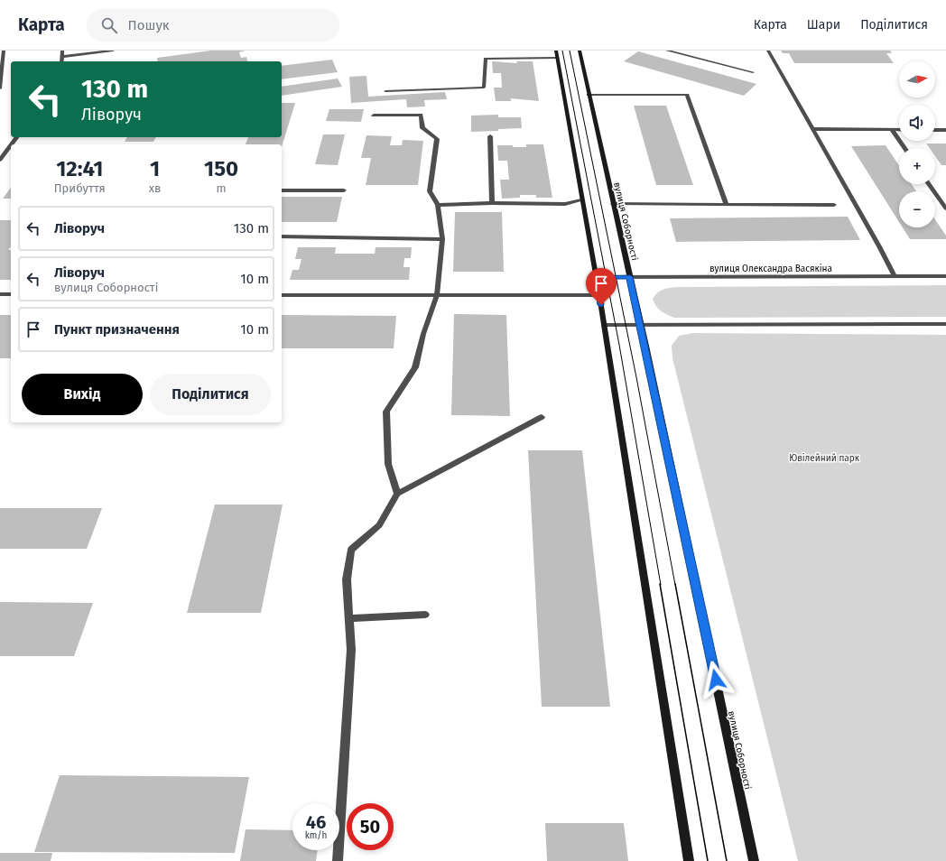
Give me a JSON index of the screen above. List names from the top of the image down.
{
  "streets": {
    "main road": ["вулиця Соборності"],
    "street": ["вулиця Олександра Васякіна"]
  },
  "crossings": [
    ["вулиця Соборності", "вулиця Олександра Васякіна"]
  ],
  "parks": ["Ювілейний парк"],
  "north": "right",
  "page": {
    "header": "Карта",
    "search": "Пошук",
    "nav": ["Карта", "Шари", "Поділитися"],
    "map_buttons": ["+", "−"],
    "turn": ["130 m", "Ліворуч"],
    "eta": [
      "12:41",
      "Прибуття",
      "1",
      "хв",
      "150",
      "m"
    ],
    "list": [
      {
        "name": "Ліворуч",
        "value": "130 m"
      },
      {
        "name": "Ліворуч",
        "note": "вулиця Соборності",
        "value": "10 m"
      },
      {
        "name": "Пункт призначення",
        "value": "10 m"
      }
    ],
    "buttons": ["Вихід", "Поділитися"],
    "speed": "46 km/h",
    "limit": "50"
  }
}
